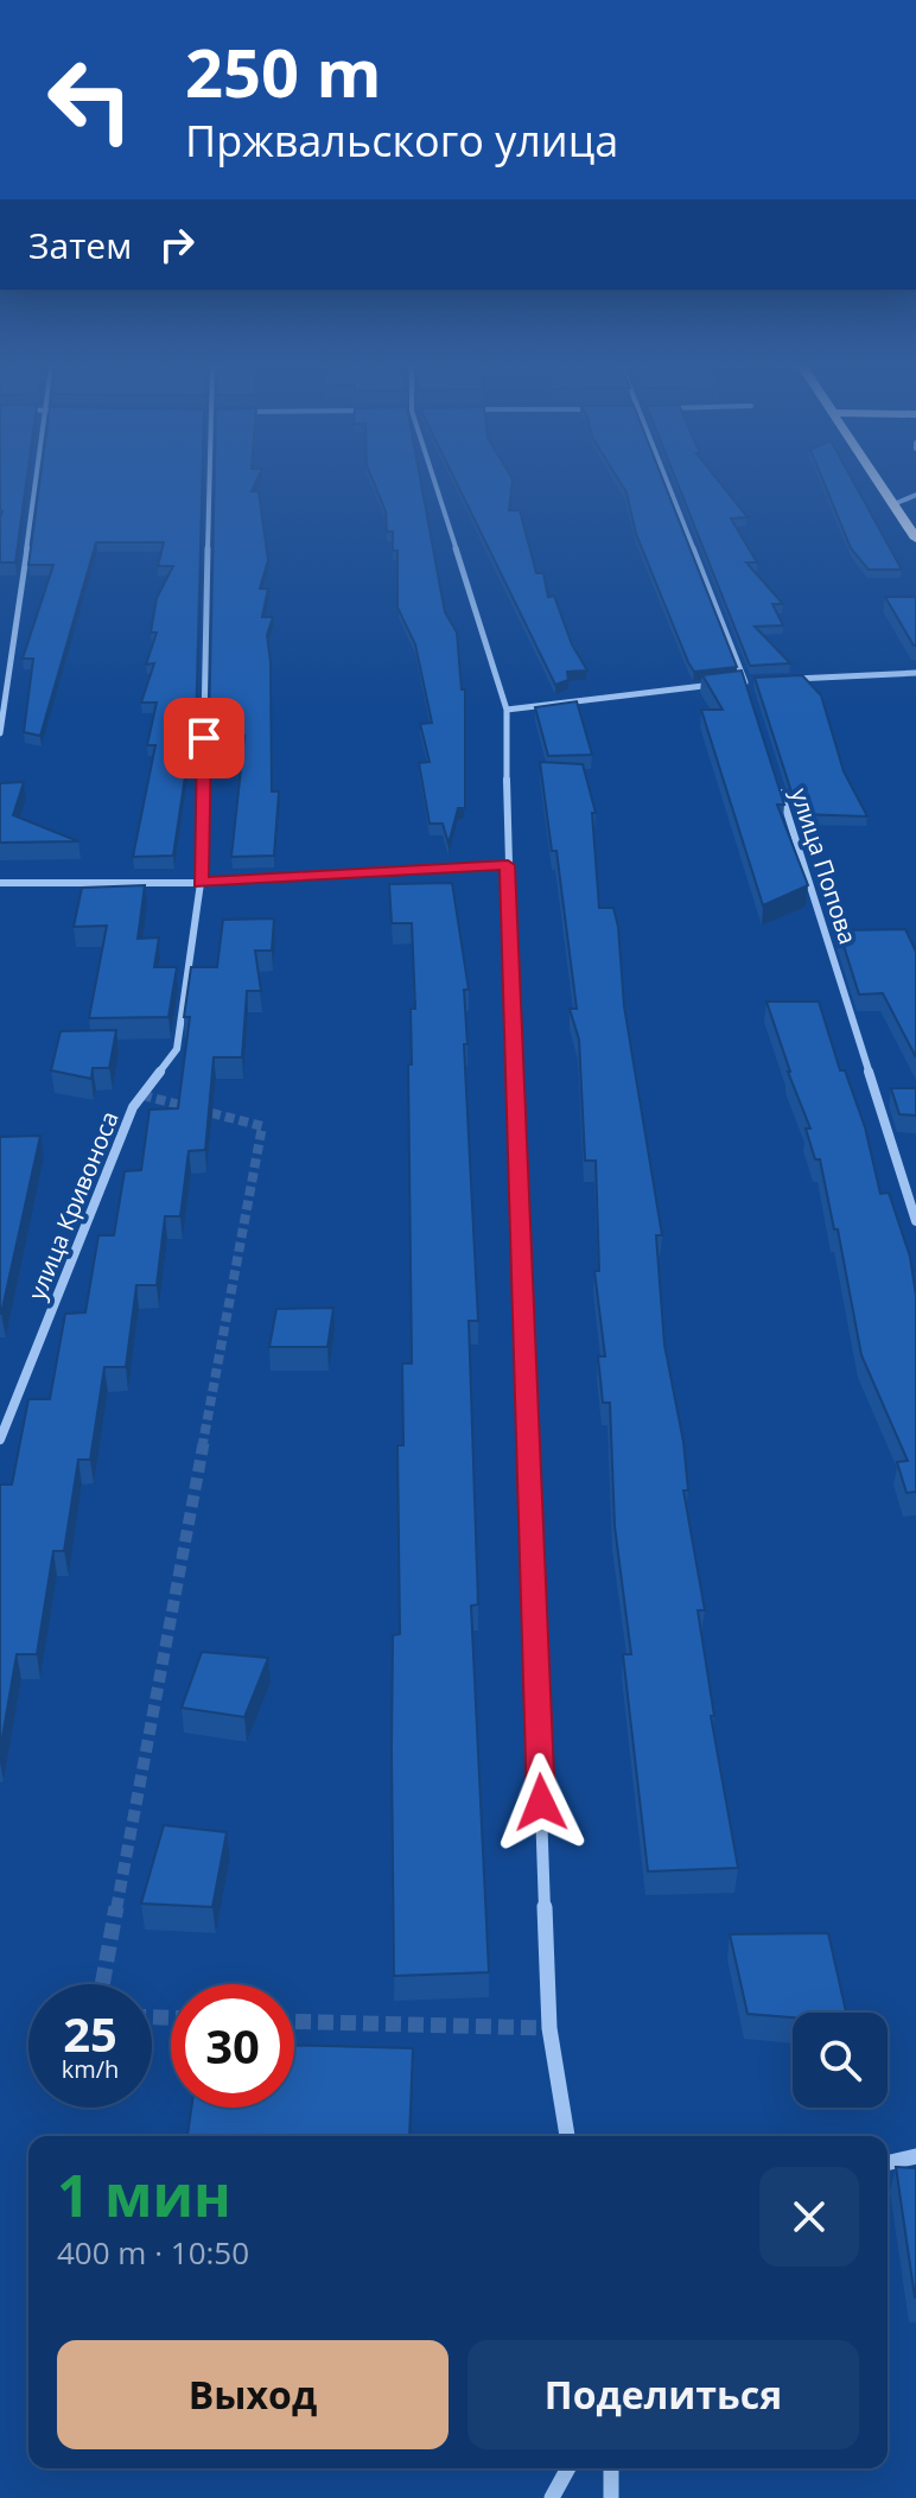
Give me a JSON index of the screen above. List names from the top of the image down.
{
  "streets": {
    "street": ["улица Попова", "улица Кривоноса"]
  },
  "page": {
    "turn": ["250 m", "Пржвальского улица"],
    "then": "Затем",
    "speed": "25 km/h",
    "limit": "30",
    "heading": ["1 мин", "400 m · 10:50"],
    "buttons": ["Выход", "Поделиться"]
  }
}
